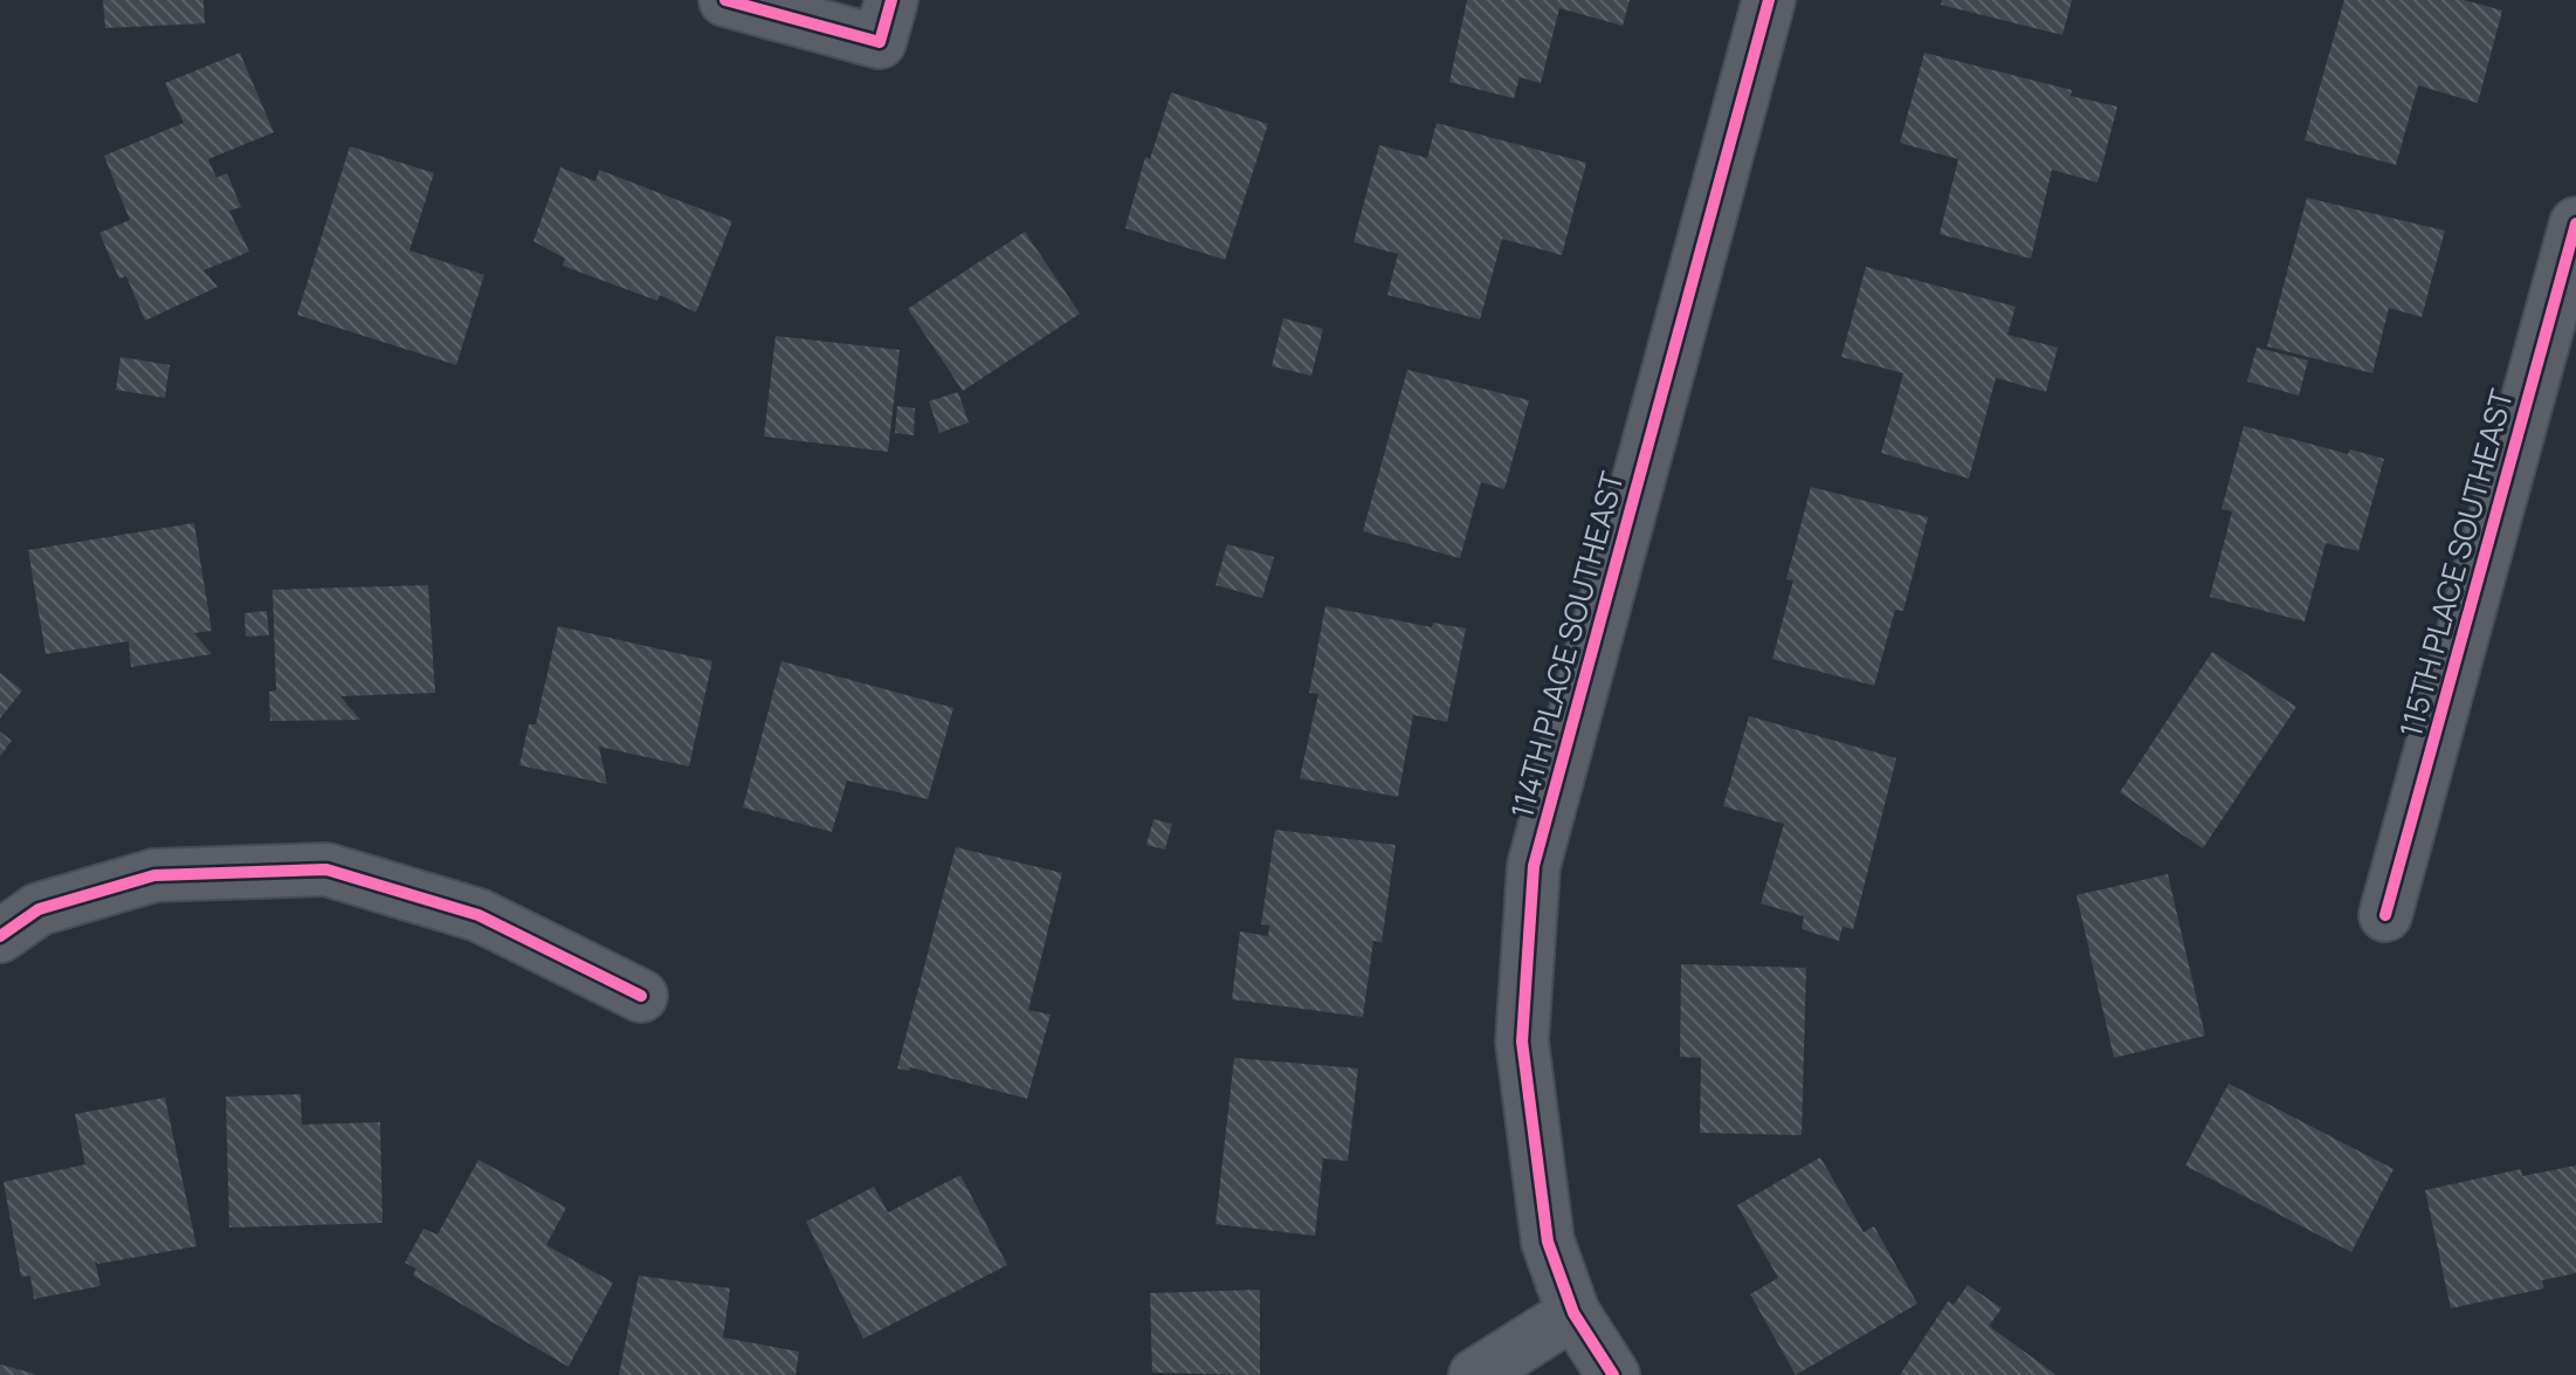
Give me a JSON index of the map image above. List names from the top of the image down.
{
  "streets": {
    "street": ["115TH PLACE SOUTHEAST", "114TH PLACE SOUTHEAST"]
  }
}
